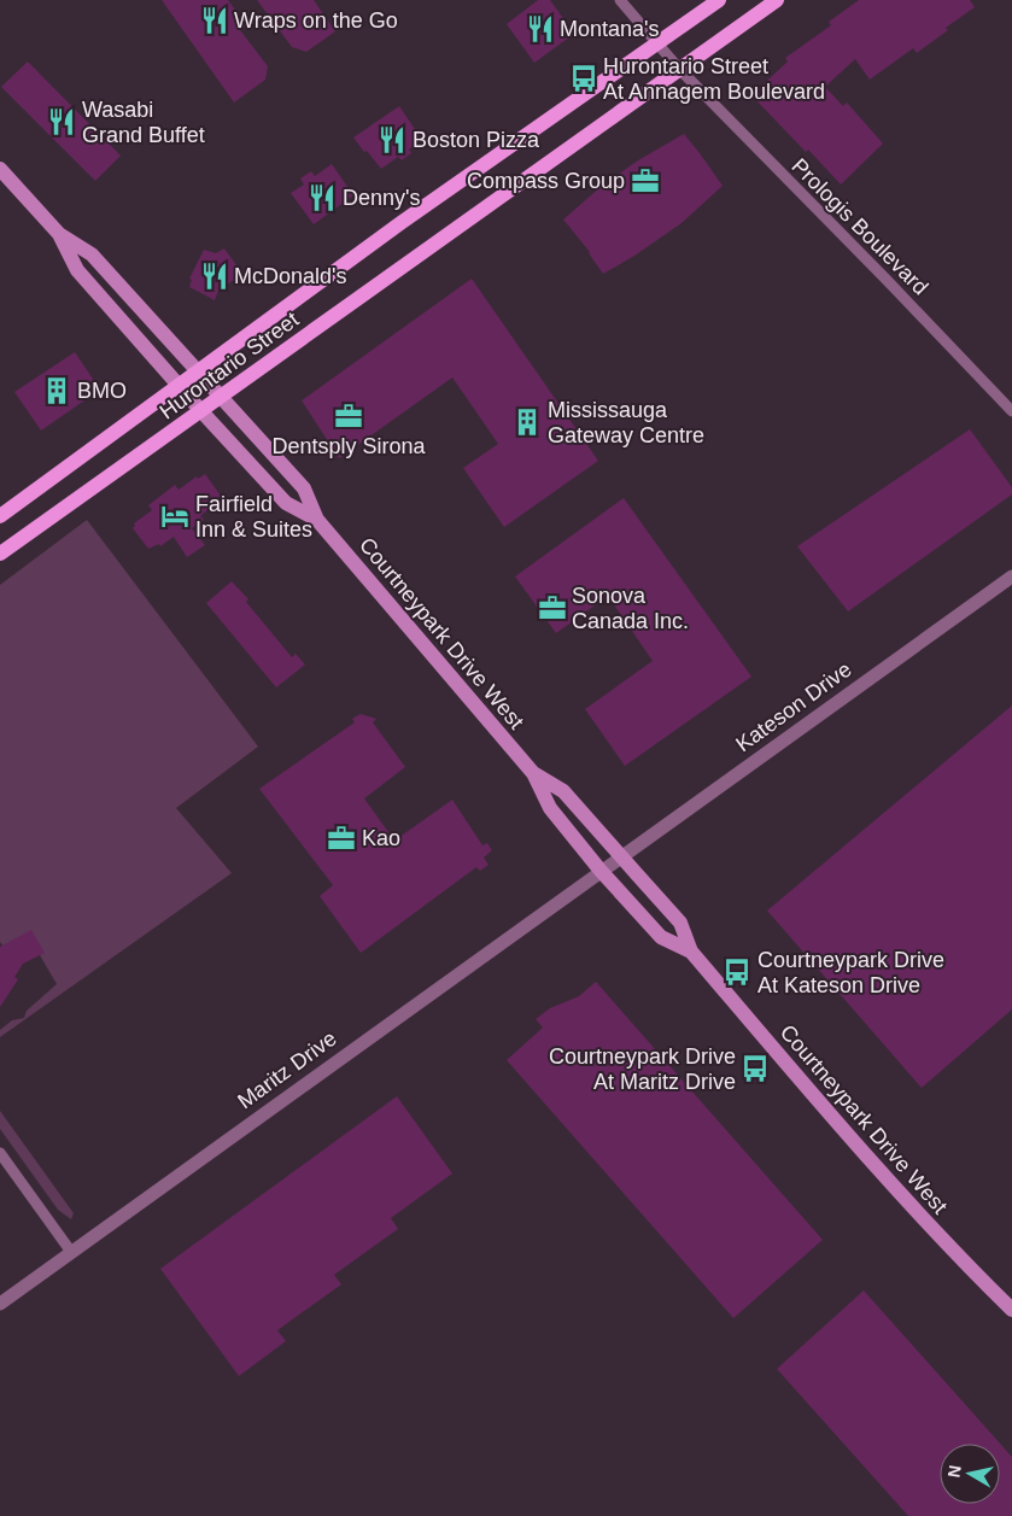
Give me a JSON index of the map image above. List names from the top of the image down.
{
  "streets": {
    "main road": ["Hurontario Street", "Courtneypark Drive West"],
    "street": ["Prologis Boulevard", "Kateson Drive", "Maritz Drive"]
  },
  "crossings": [
    ["Prologis Boulevard", "Hurontario Street"],
    ["Hurontario Street", "Courtneypark Drive West"],
    ["Courtneypark Drive West", "Kateson Drive"],
    ["Courtneypark Drive West", "Maritz Drive"],
    ["Kateson Drive", "Maritz Drive"]
  ],
  "places": {
    "restaurant": [
      "Wraps on the Go",
      "Montana's",
      "Wasabi Grand Buffet",
      "Boston Pizza",
      "Denny's",
      "McDonald's"
    ],
    "bus stop": ["Hurontario Street At Annagem Boulevard", "Courtneypark Drive At Kateson Drive", "Courtneypark Drive At Maritz Drive"],
    "office": [
      "Compass Group",
      "Dentsply Sirona",
      "Sonova Canada Inc.",
      "Kao"
    ],
    "building": ["BMO", "Mississauga Gateway Centre"],
    "hotel": ["Fairfield Inn & Suites"]
  },
  "north": "left"
}
